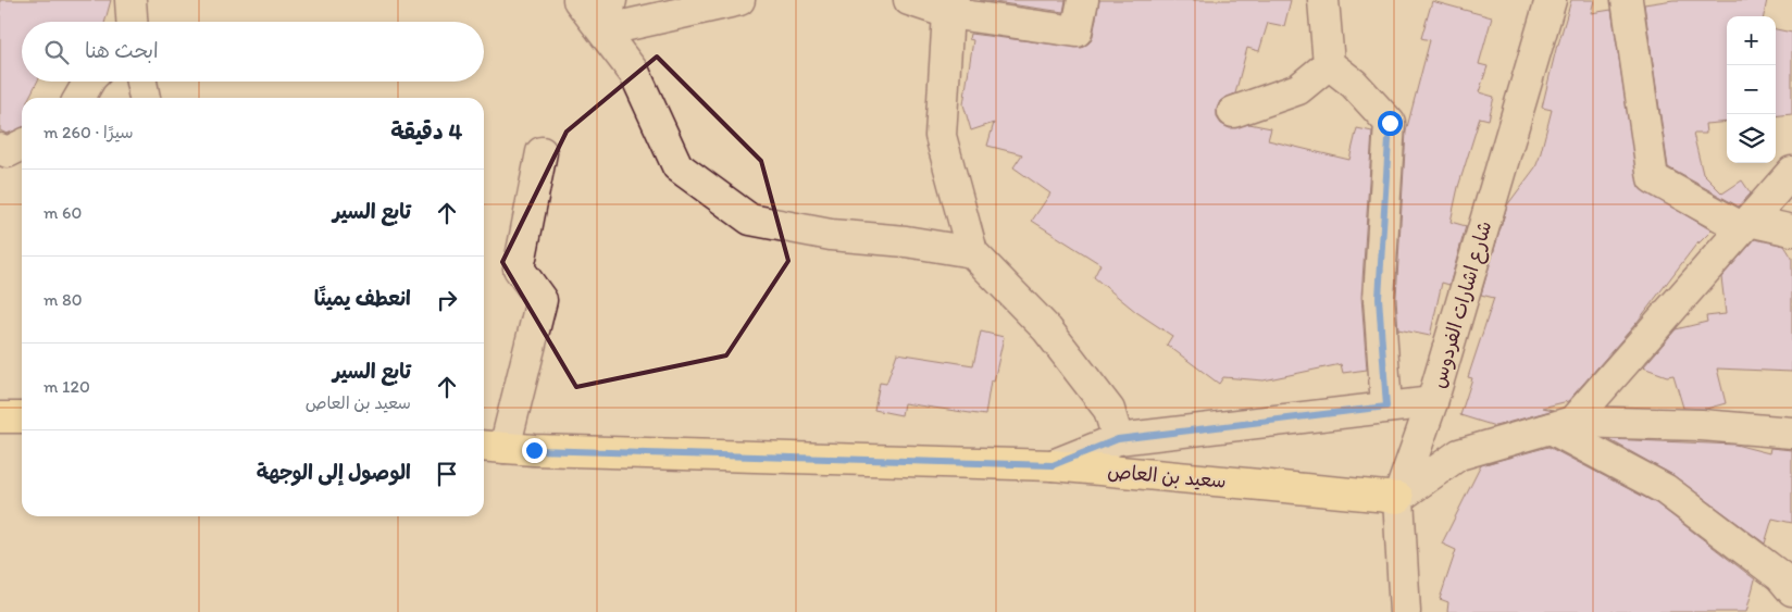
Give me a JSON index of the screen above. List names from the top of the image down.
{
  "streets": {
    "main road": ["سعيد بن العاص"],
    "street": ["شارع اشارات الفردوس"]
  },
  "crossings": [
    ["شارع اشارات الفردوس", "سعيد بن العاص"]
  ],
  "page": {
    "map_buttons": ["+", "−"],
    "search": "ابحث هنا",
    "heading": ["4 دقيقة", "سيرًا · 260 m"],
    "list": [
      ["تابع السير", "60 m"],
      ["انعطف يمينًا", "80 m"],
      ["تابع السير", "سعيد بن العاص", "120 m"],
      "الوصول إلى الوجهة"
    ]
  }
}
